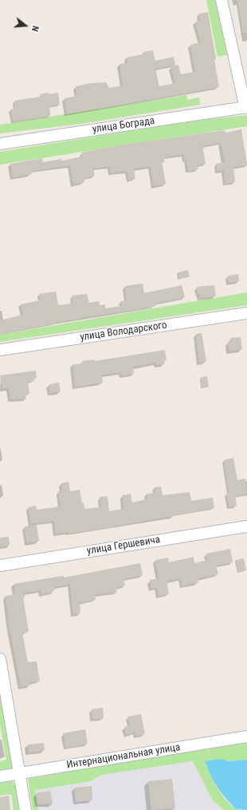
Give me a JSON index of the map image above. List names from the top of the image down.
{
  "streets": {
    "street": [
      "улица Бограда",
      "улица Володарского",
      "улица Гершевича",
      "Интернациональная улица"
    ]
  },
  "north": "right"
}
